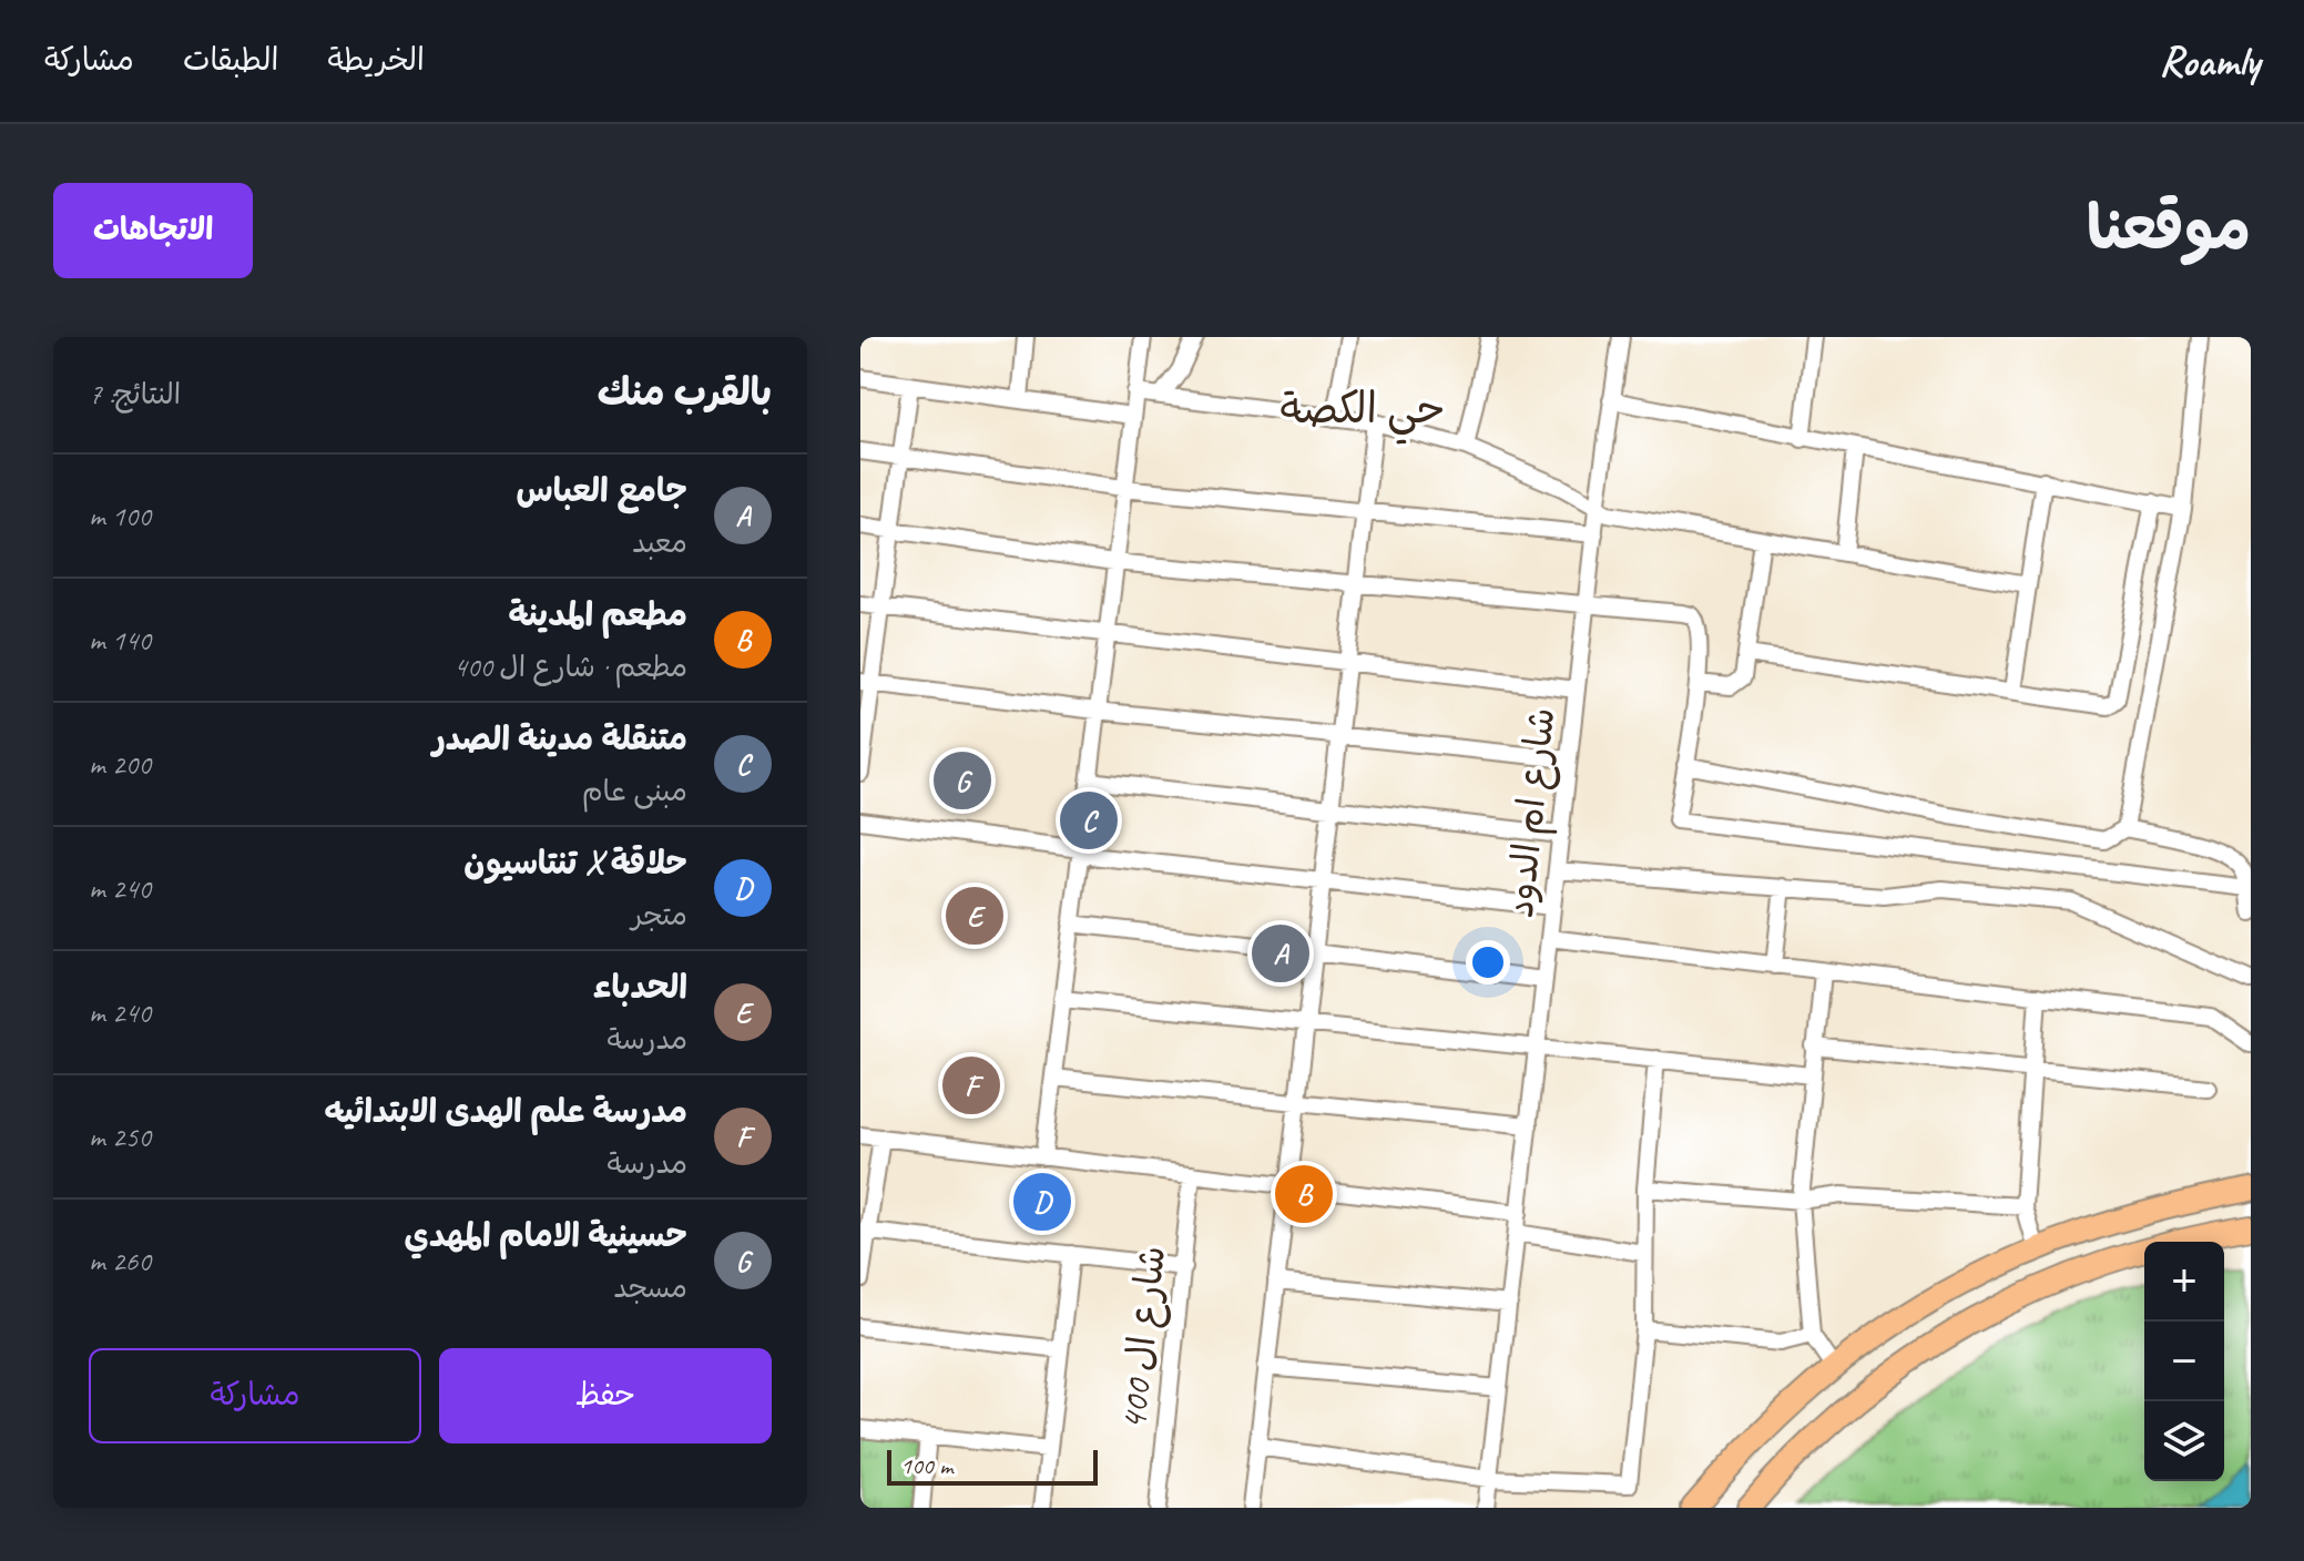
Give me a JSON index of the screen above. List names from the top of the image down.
{
  "streets": {
    "street": ["شارع ام الدود", "شارع ال 400"]
  },
  "districts": ["حي الكصة"],
  "scale_bar": "100 m",
  "page": {
    "header": "Roamly",
    "nav": ["الخريطة", "الطبقات", "مشاركة"],
    "title": "موقعنا",
    "buttons": [
      "الاتجاهات",
      ["حفظ", "مشاركة"]
    ],
    "heading": ["بالقرب منك", "النتائج: 7"],
    "list": [
      {
        "mark": "A",
        "name": "جامع العباس",
        "note": "معبد",
        "value": "100 m"
      },
      {
        "mark": "B",
        "name": "مطعم المدينة",
        "note": "مطعم · شارع ال 400",
        "value": "140 m"
      },
      {
        "mark": "C",
        "name": "متنقلة مدينة الصدر",
        "note": "مبنى عام",
        "value": "200 m"
      },
      {
        "mark": "D",
        "name": "حلاقة X تنتاسيون",
        "note": "متجر",
        "value": "240 m"
      },
      {
        "mark": "E",
        "name": "الحدباء",
        "note": "مدرسة",
        "value": "240 m"
      },
      {
        "mark": "F",
        "name": "مدرسة علم الهدى الابتدائيه",
        "note": "مدرسة",
        "value": "250 m"
      },
      {
        "mark": "G",
        "name": "حسينية الامام المهدي",
        "note": "مسجد",
        "value": "260 m"
      }
    ],
    "pins": [
      "G",
      "C",
      "E",
      "A",
      "F",
      "B",
      "D"
    ],
    "map_buttons": ["+", "−"],
    "scale": "100 m"
  }
}
